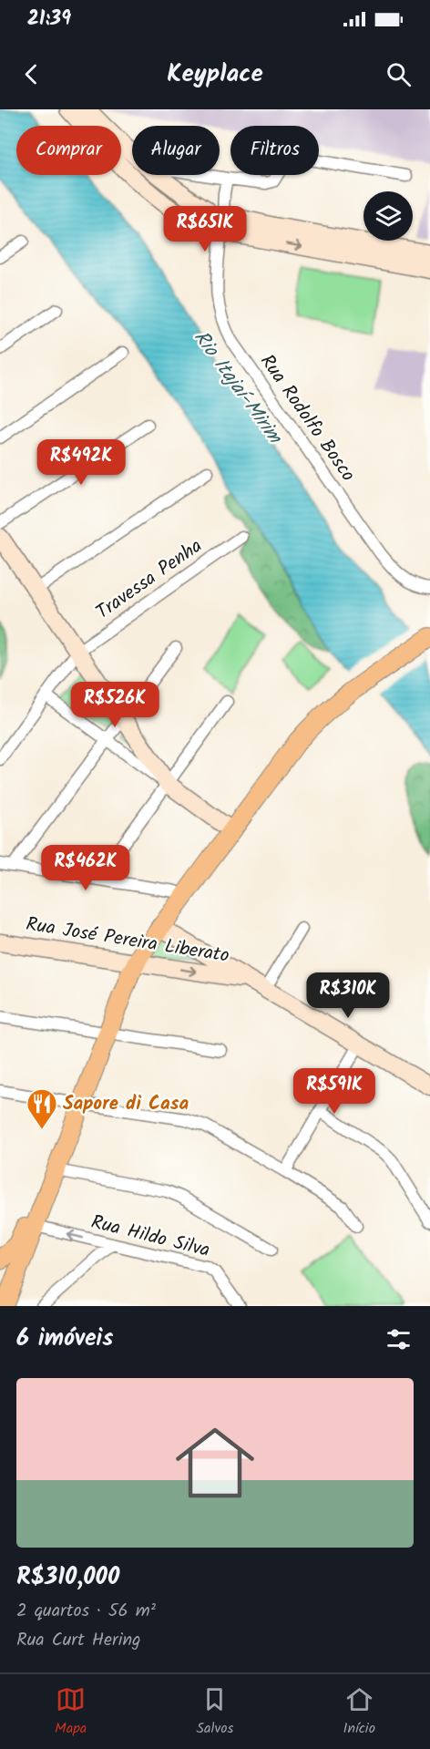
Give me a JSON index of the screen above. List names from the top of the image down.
{
  "streets": {
    "main road": ["Rua José Pereira Liberato"],
    "street": ["Rua Rodolfo Bosco", "Travessa Penha", "Rua Hildo Silva"]
  },
  "water": ["Rio Itajaí-Mirim"],
  "places": {
    "restaurant": ["Sapore di Casa"]
  },
  "page": {
    "status": "21:39",
    "header": "Keyplace",
    "chip": ["Comprar", "Alugar", "Filtros"],
    "price": [
      "R$651K",
      "R$492K",
      "R$526K",
      "R$462K",
      "R$310K",
      "R$591K"
    ],
    "heading": "6 imóveis",
    "list": [
      {
        "name": "R$310,000",
        "note": "2 quartos · 56 m² · Rua Curt Hering"
      }
    ],
    "tabs": ["Mapa", "Salvos", "Início"]
  }
}
